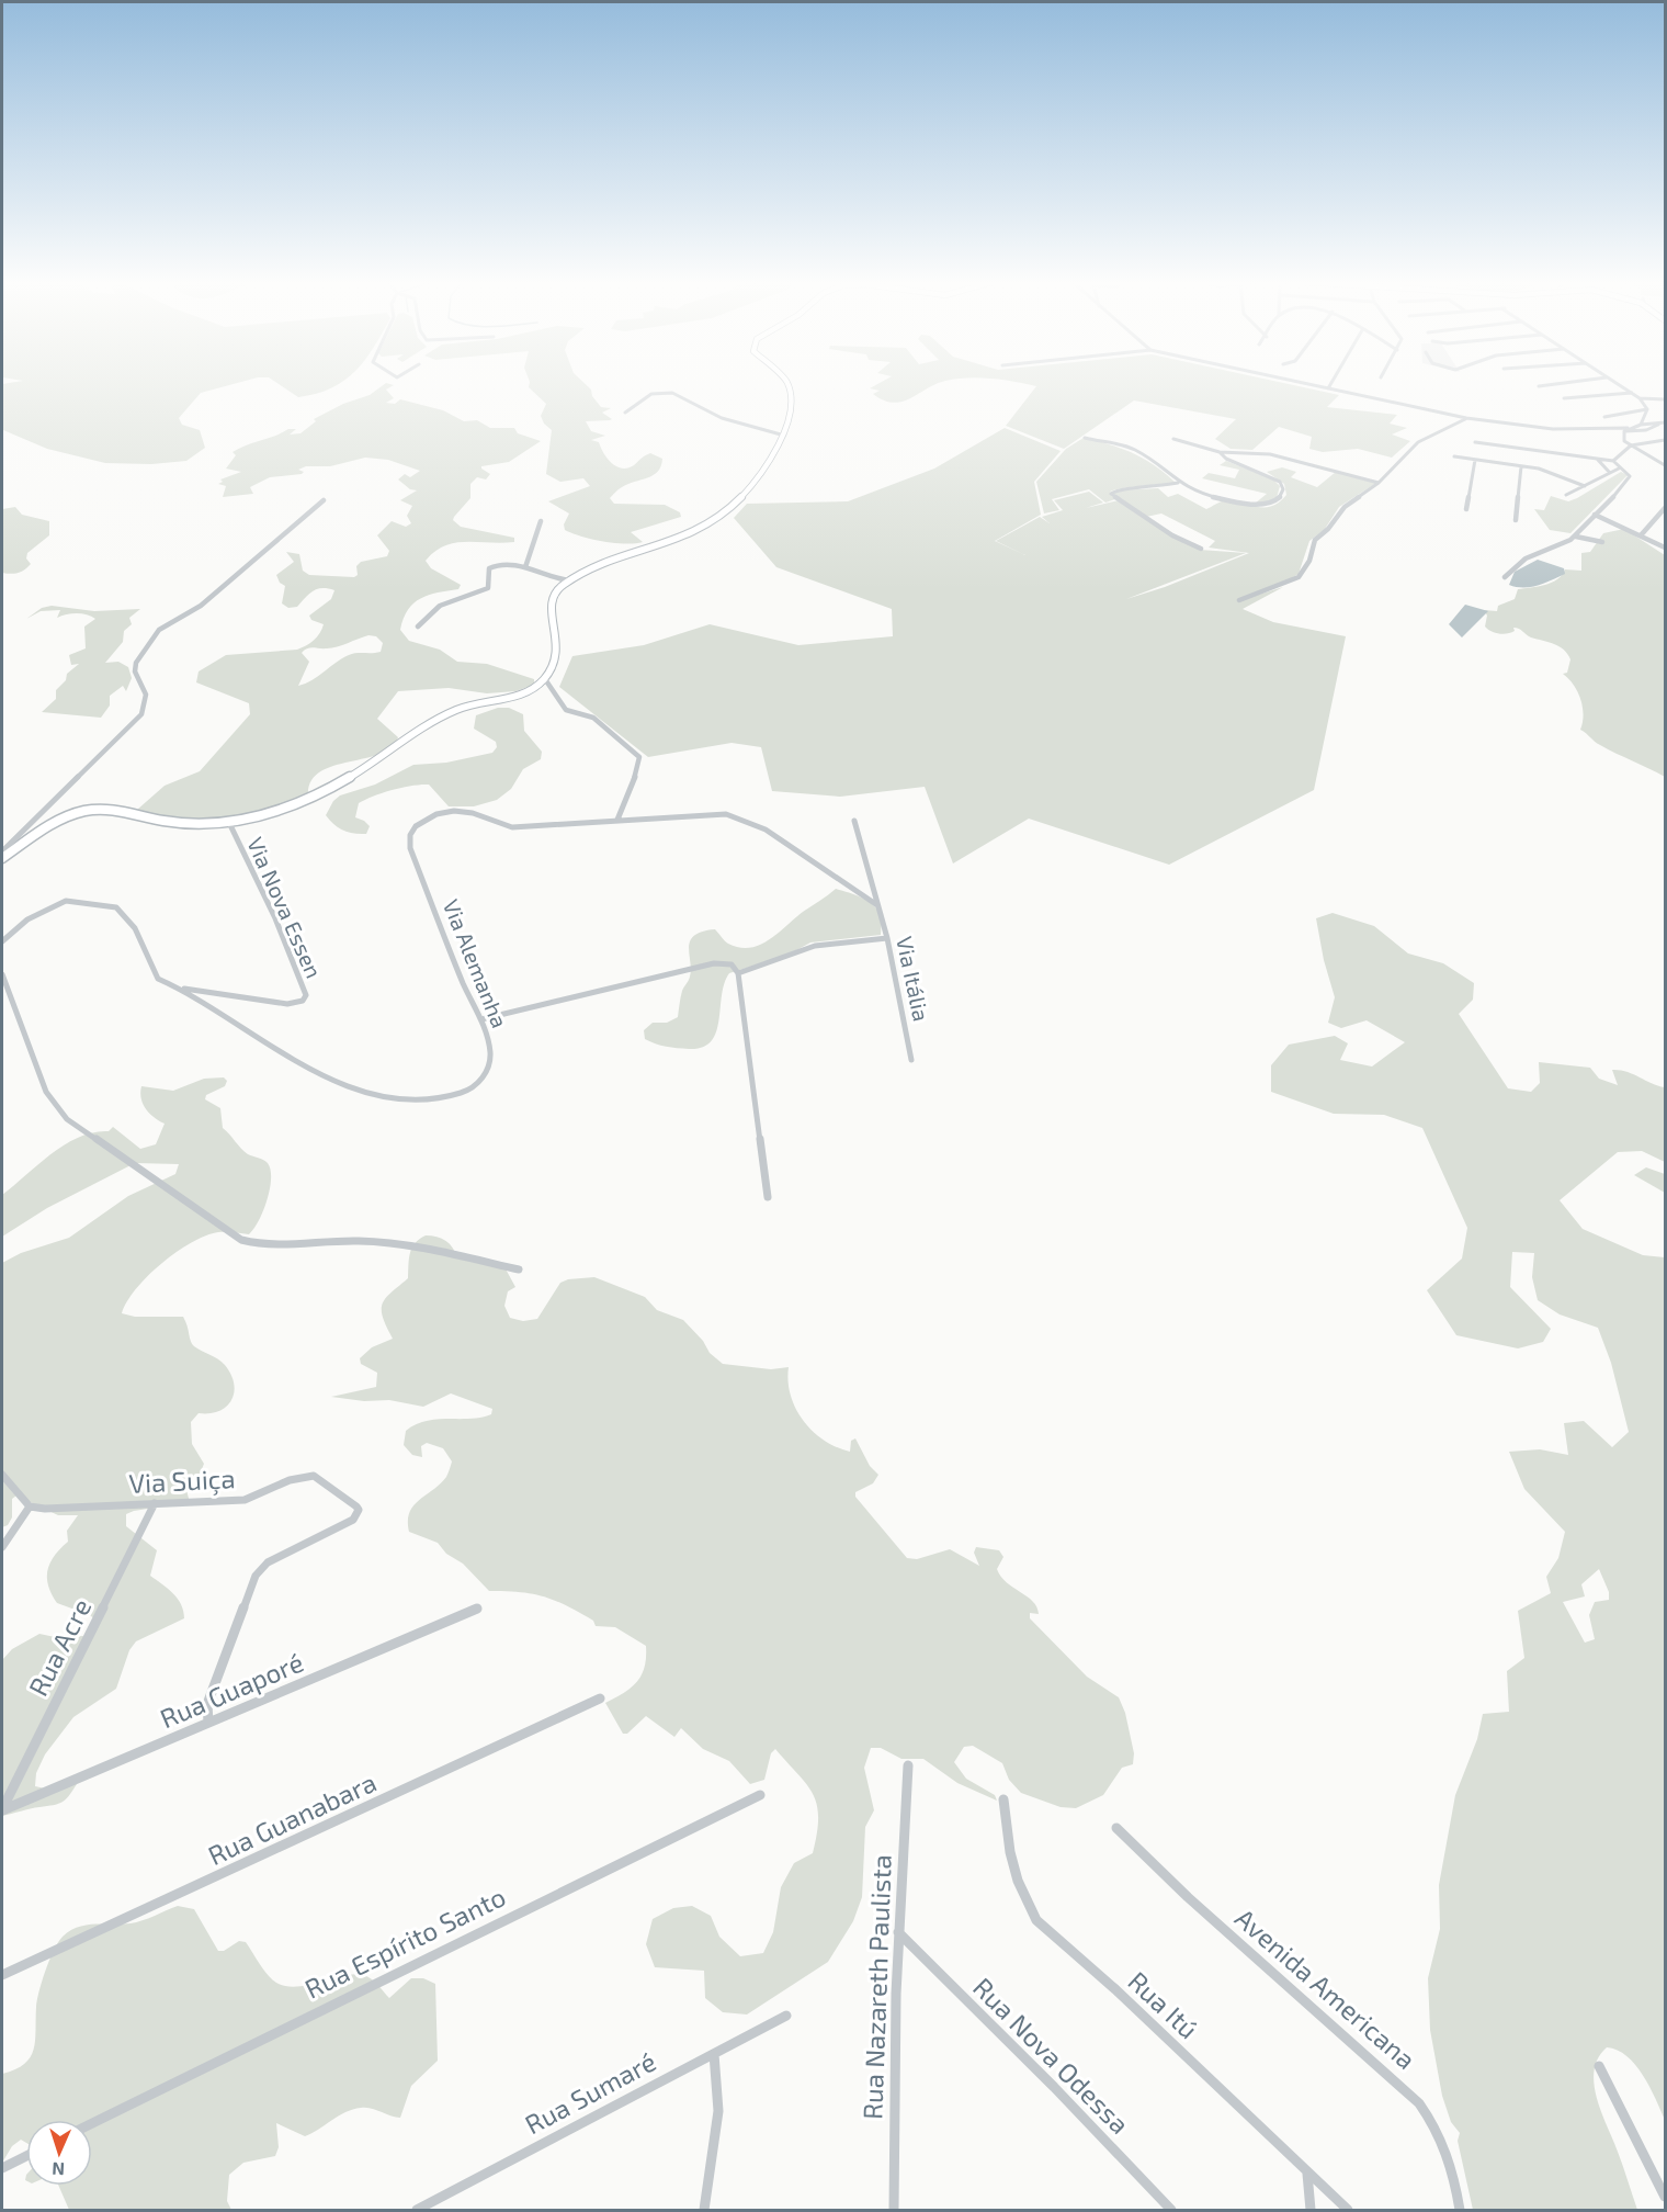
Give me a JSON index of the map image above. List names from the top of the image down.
{
  "streets": {
    "street": [
      "Via Nova Essen",
      "Via Alemanha",
      "Via Itália",
      "Via Suiça",
      "Rua Acre",
      "Rua Guaporé",
      "Rua Guanabara",
      "Rua Espírito Santo",
      "Rua Nazareth Paulista",
      "Avenida Americana",
      "Rua Itú",
      "Rua Nova Odessa",
      "Rua Sumaré"
    ]
  },
  "crossings": [
    ["Via Nova Essen", "Via Alemanha"],
    ["Via Alemanha", "Via Itália"],
    ["Via Suiça", "Rua Acre"],
    ["Via Suiça", "Rua Guaporé"],
    ["Rua Acre", "Rua Guaporé"],
    ["Rua Nazareth Paulista", "Rua Nova Odessa"]
  ],
  "north": "bottom"
}
